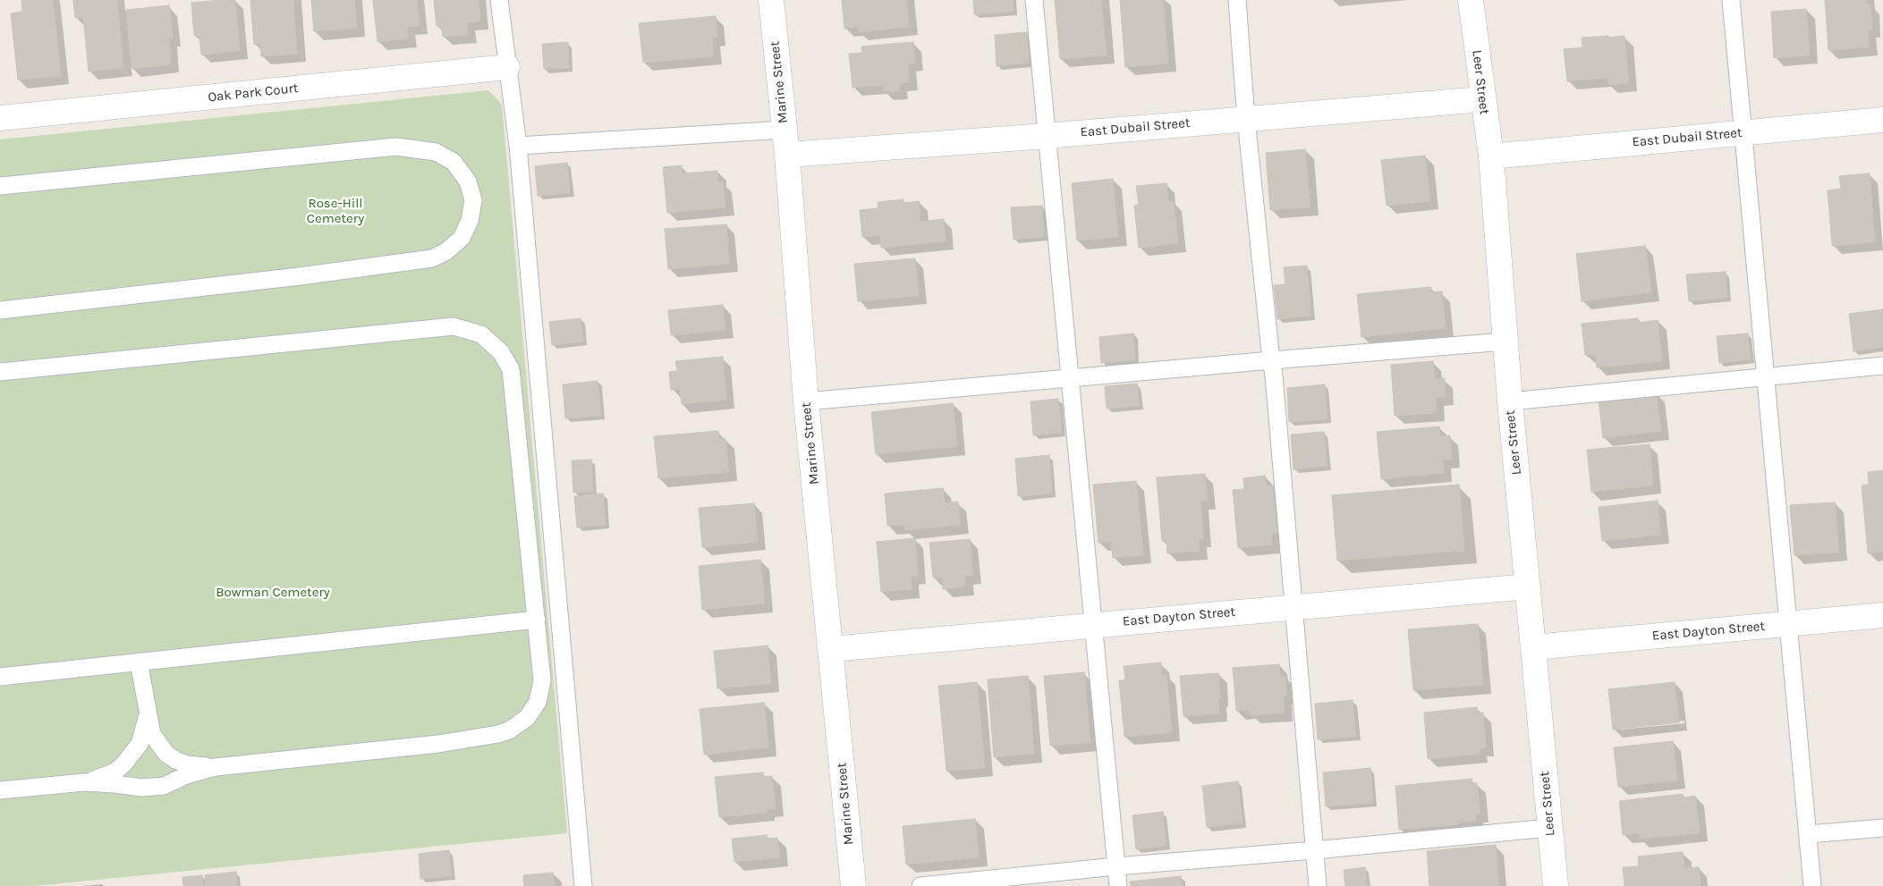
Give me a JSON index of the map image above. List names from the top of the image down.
{
  "streets": {
    "street": [
      "Marine Street",
      "Leer Street",
      "Oak Park Court",
      "East Dubail Street",
      "East Dayton Street"
    ]
  },
  "crossings": [
    ["Marine Street", "East Dubail Street"],
    ["Marine Street", "East Dayton Street"],
    ["Leer Street", "East Dubail Street"],
    ["Leer Street", "East Dayton Street"]
  ],
  "parks": ["Rose-Hill Cemetery", "Bowman Cemetery"]
}
